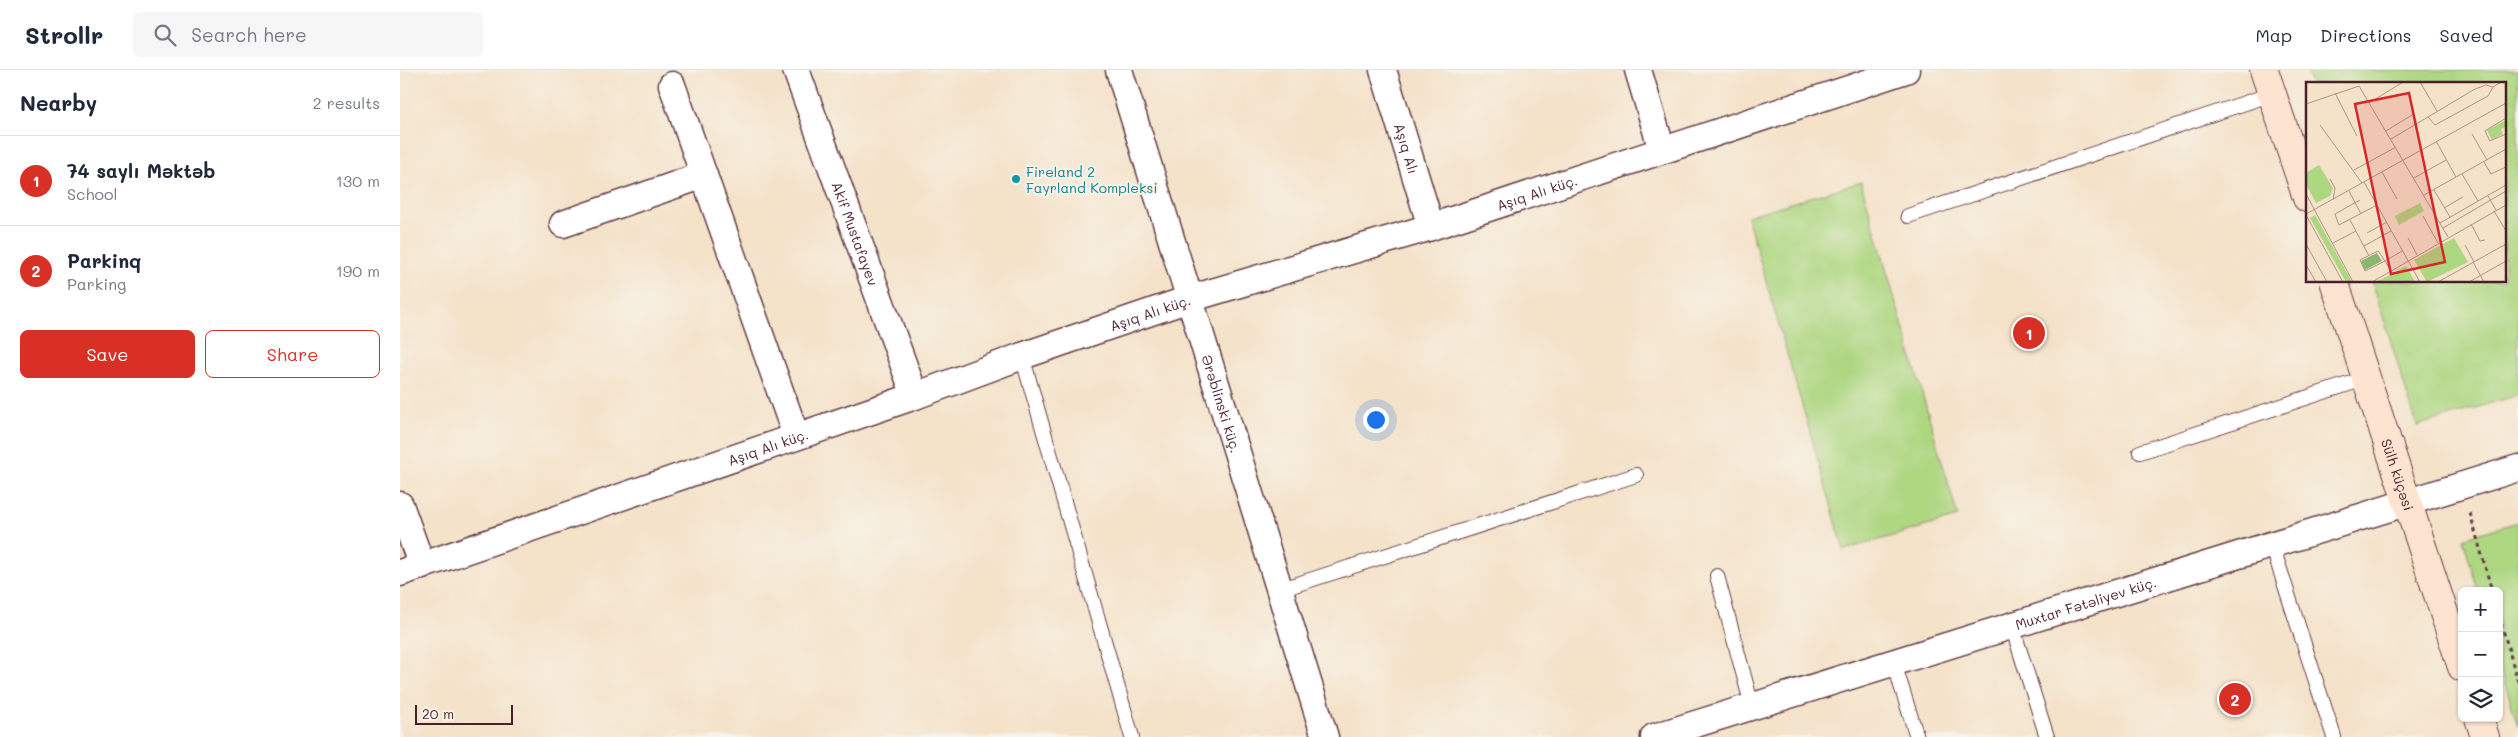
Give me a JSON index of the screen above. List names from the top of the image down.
{
  "streets": {
    "street": [
      "Aşıq Alı",
      "Aşıq Alı küç.",
      "Akif Mustafayev",
      "Ərəblinski küç.",
      "Sülh küçəsi",
      "Muxtar Fətəliyev küç."
    ]
  },
  "crossings": [
    ["Aşıq Alı", "Aşıq Alı küç."],
    ["Aşıq Alı küç.", "Akif Mustafayev"],
    ["Aşıq Alı küç.", "Ərəblinski küç."],
    ["Sülh küçəsi", "Muxtar Fətəliyev küç."]
  ],
  "places": ["Fireland 2 Fayrland Kompleksi"],
  "scale_bar": "20 m",
  "page": {
    "header": "Strollr",
    "search": "Search here",
    "nav": ["Map", "Directions", "Saved"],
    "heading": ["Nearby", "2 results"],
    "list": [
      {
        "mark": "1",
        "name": "74 saylı Məktəb",
        "note": "School",
        "value": "130 m"
      },
      {
        "mark": "2",
        "name": "Parkinq",
        "note": "Parking",
        "value": "190 m"
      }
    ],
    "buttons": ["Save", "Share"],
    "pins": ["1", "2"],
    "map_buttons": ["+", "−"],
    "scale": "20 m"
  }
}
